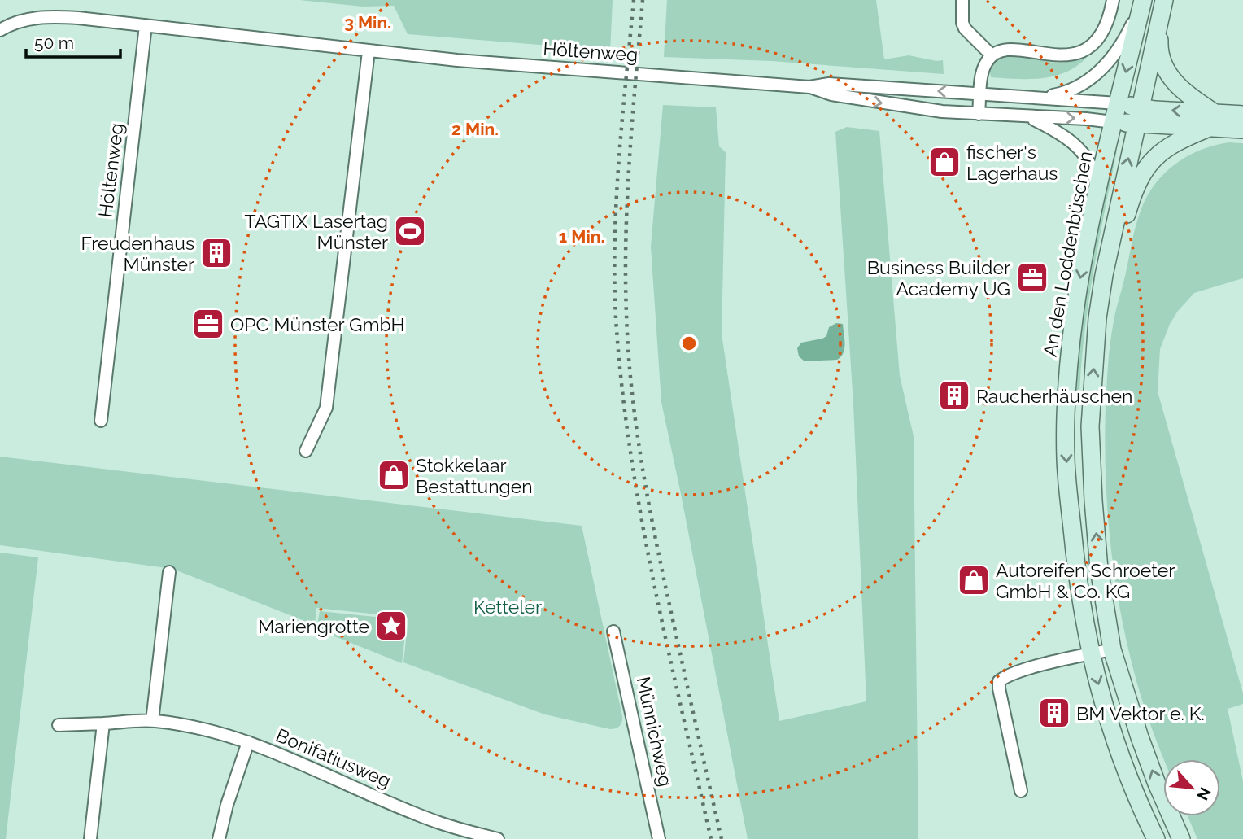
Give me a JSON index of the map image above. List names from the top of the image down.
{
  "streets": {
    "main road": ["An den Loddenbüschen"],
    "street": ["Höltenweg", "Münnichweg", "Bonifatiusweg"]
  },
  "crossings": [
    ["Höltenweg", "An den Loddenbüschen"]
  ],
  "parks": ["Ketteler"],
  "places": {
    "shop": ["fischer's Lagerhaus", "Stokkelaar Bestattungen", "Autoreifen Schroeter GmbH & Co. KG"],
    "sports": ["TAGTIX Lasertag Münster"],
    "building": ["Freudenhaus Münster", "Raucherhäuschen", "BM Vektor e. K."],
    "office": ["Business Builder Academy UG", "OPC Münster GmbH"],
    "place": ["Mariengrotte"]
  },
  "scale_bar": "50 m",
  "north": "bottom right",
  "rings": ["3 Min.", "2 Min.", "1 Min."]
}
